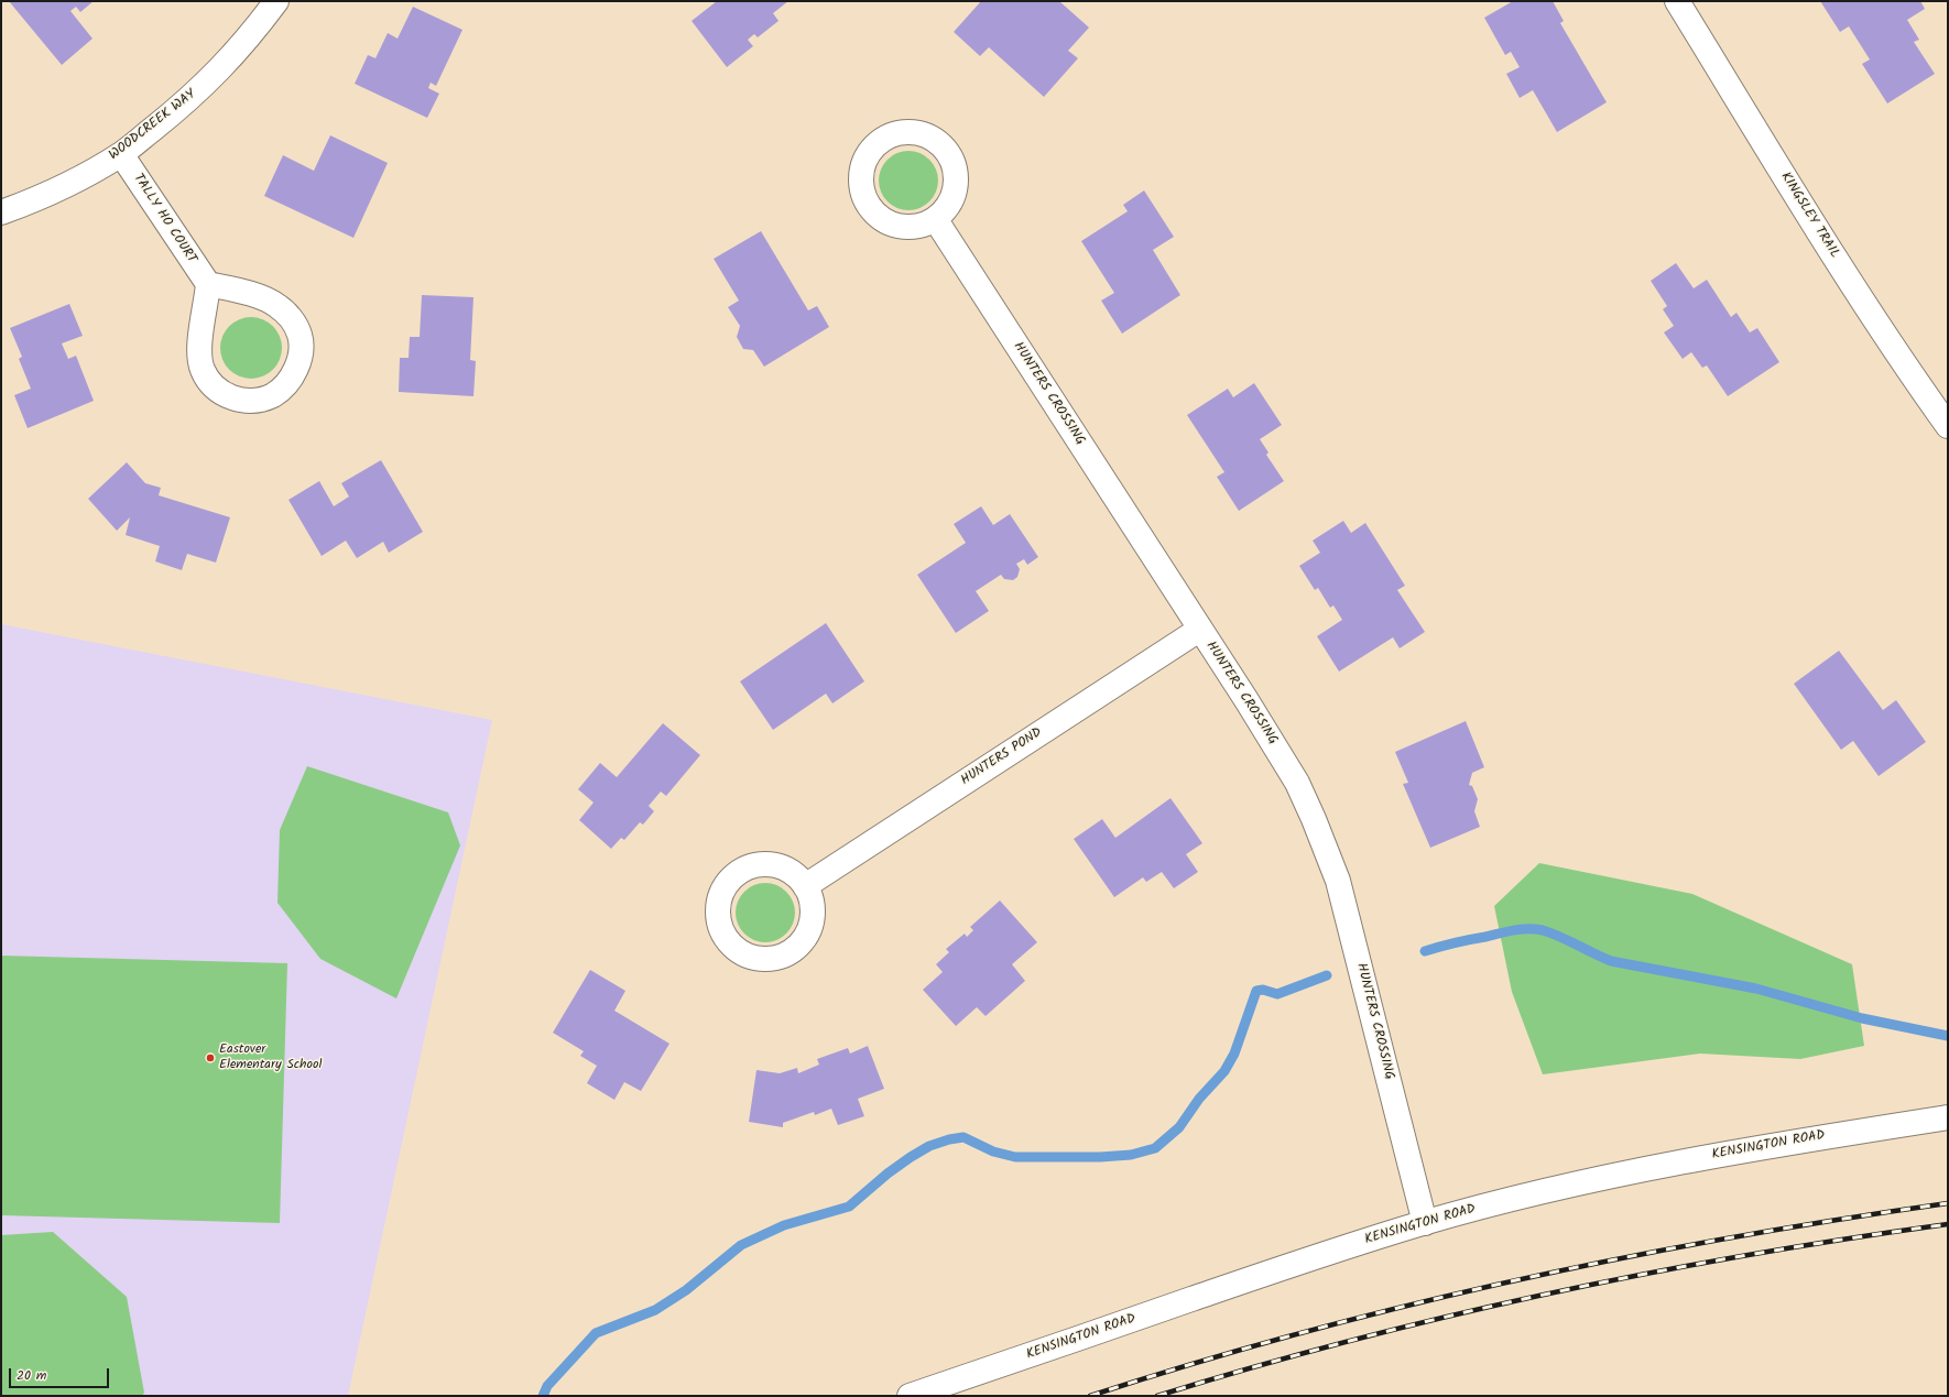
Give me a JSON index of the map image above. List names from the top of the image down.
{
  "streets": {
    "street": [
      "WOODCREEK WAY",
      "KINGSLEY TRAIL",
      "TALLY HO COURT",
      "HUNTERS CROSSING",
      "HUNTERS POND",
      "KENSINGTON ROAD"
    ]
  },
  "crossings": [
    ["WOODCREEK WAY", "TALLY HO COURT"],
    ["HUNTERS CROSSING", "HUNTERS POND"],
    ["HUNTERS CROSSING", "KENSINGTON ROAD"]
  ],
  "places": ["Eastover Elementary School"],
  "scale_bar": "20 m"
}
